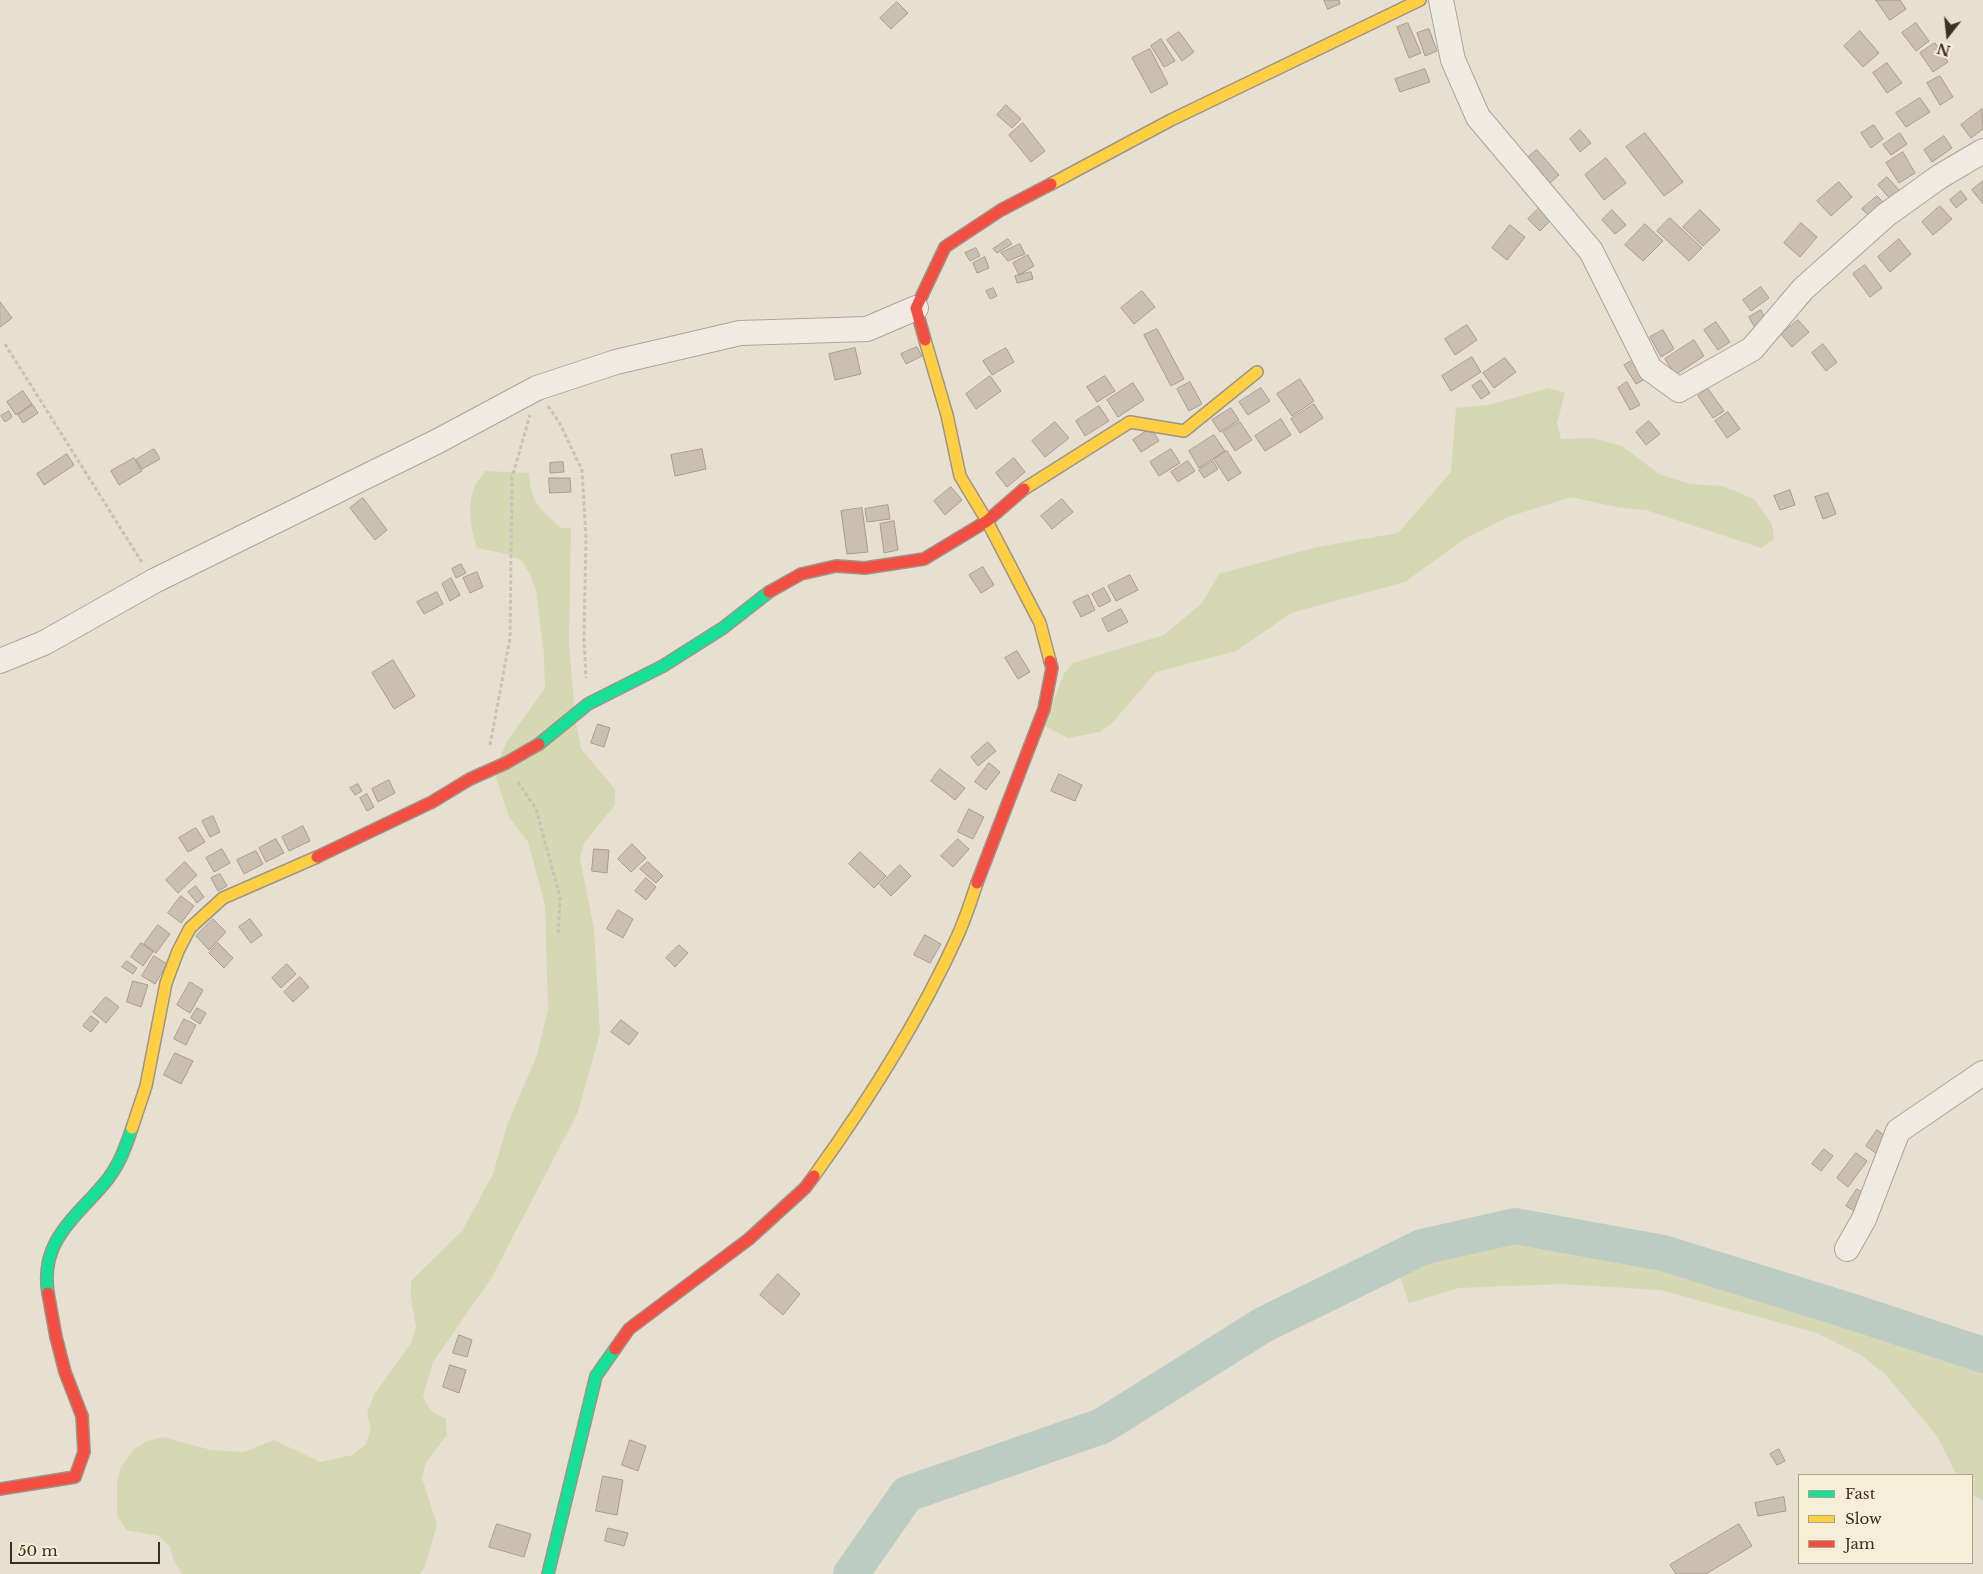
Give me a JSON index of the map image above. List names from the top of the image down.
{
  "legend": ["Fast", "Slow", "Jam"],
  "scale_bar": "50 m",
  "north": "bottom"
}
